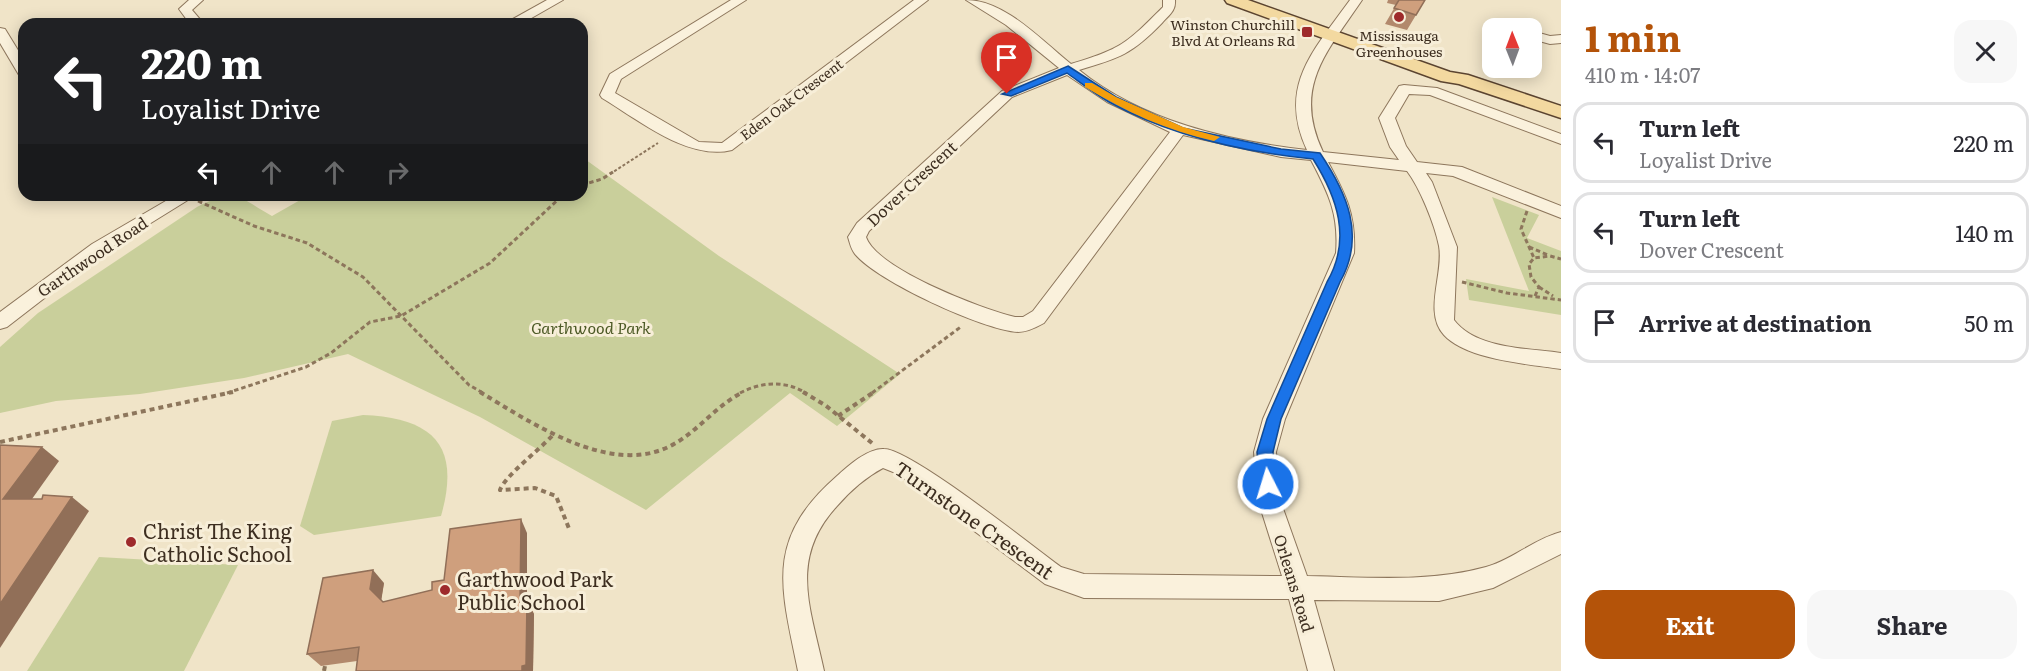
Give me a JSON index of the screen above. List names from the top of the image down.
{
  "streets": {
    "street": [
      "Eden Oak Crescent",
      "Dover Crescent",
      "Garthwood Road",
      "Turnstone Crescent",
      "Orleans Road"
    ]
  },
  "crossings": [
    ["Turnstone Crescent", "Orleans Road"]
  ],
  "parks": ["Garthwood Park"],
  "places": {
    "other": ["Mississauga Greenhouses", "Christ The King Catholic School", "Garthwood Park Public School"],
    "transit": ["Winston Churchill Blvd At Orleans Rd"]
  },
  "north": "top",
  "page": {
    "heading": ["1 min", "410 m · 14:07"],
    "turn": ["220 m", "Loyalist Drive"],
    "list": [
      {
        "name": "Turn left",
        "note": "Loyalist Drive",
        "value": "220 m"
      },
      {
        "name": "Turn left",
        "note": "Dover Crescent",
        "value": "140 m"
      },
      {
        "name": "Arrive at destination",
        "value": "50 m"
      }
    ],
    "buttons": ["Exit", "Share"]
  }
}
